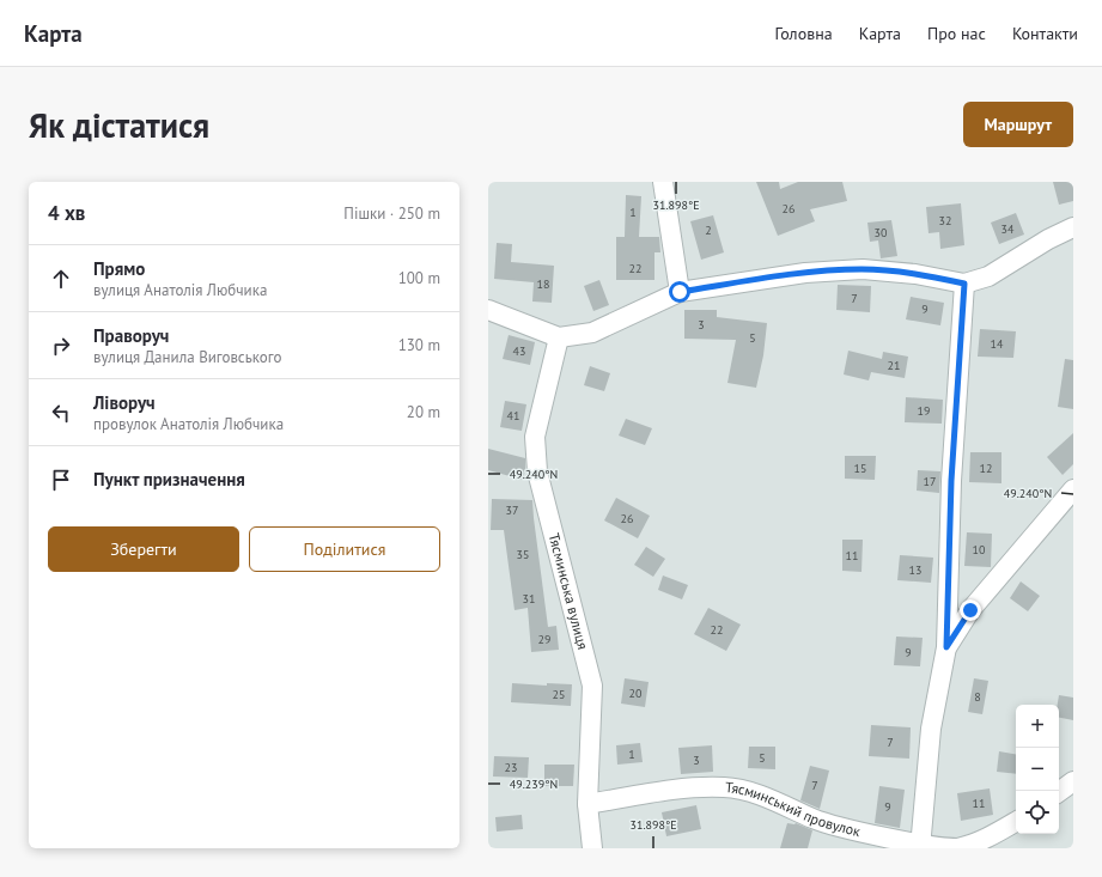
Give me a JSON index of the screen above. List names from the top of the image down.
{
  "streets": {
    "street": ["Тясминська вулиця", "Тясминський провулок"]
  },
  "crossings": [
    ["Тясминська вулиця", "Тясминський провулок"]
  ],
  "house_numbers": [
    "26",
    "1",
    "32",
    "34",
    "2",
    "30",
    "22",
    "18",
    "7",
    "9",
    "3",
    "5",
    "14",
    "43",
    "21",
    "19",
    "41",
    "15",
    "12",
    "17",
    "37",
    "26",
    "10",
    "35",
    "11",
    "13",
    "31",
    "22",
    "29",
    "9",
    "20",
    "25",
    "8",
    "7",
    "1",
    "5",
    "3",
    "23",
    "7",
    "11",
    "9"
  ],
  "page": {
    "header": "Карта",
    "nav": [
      "Головна",
      "Карта",
      "Про нас",
      "Контакти"
    ],
    "buttons": [
      "Маршрут",
      ["Зберегти", "Поділитися"]
    ],
    "title": "Як дістатися",
    "heading": ["4 хв", "Пішки · 250 m"],
    "list": [
      ["Прямо", "вулиця Анатолія Любчика", "100 m"],
      ["Праворуч", "вулиця Данила Виговського", "130 m"],
      ["Ліворуч", "провулок Анатолія Любчика", "20 m"],
      "Пункт призначення"
    ],
    "map_buttons": ["+", "−"]
  },
  "coordinates": ["31.898°E", "49.240°N", "49.239°N"]
}
